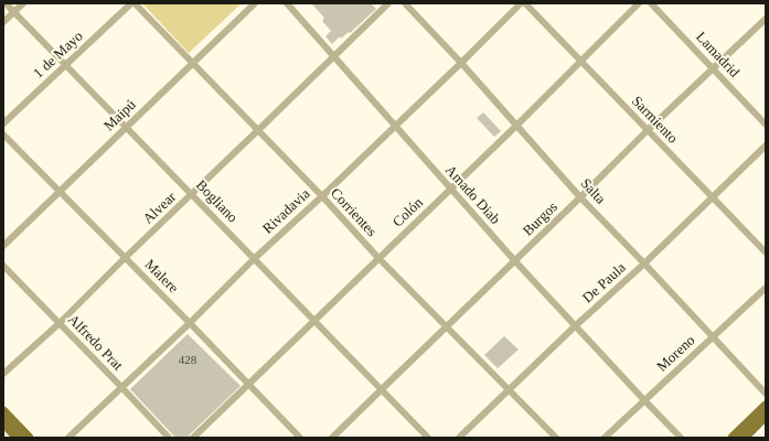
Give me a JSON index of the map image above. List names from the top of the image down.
{
  "streets": {
    "street": [
      "1 de Mayo",
      "Lamadrid",
      "Maipú",
      "Sarmiento",
      "Salta",
      "Amado Diab",
      "Bogliano",
      "Alvear",
      "Rivadavia",
      "Corrientes",
      "Colón",
      "Burgos",
      "Malere",
      "De Paula",
      "Alfredo Prat",
      "Moreno"
    ]
  },
  "crossings": [
    ["1 de Mayo", "Bogliano"],
    ["Lamadrid", "Burgos"],
    ["Maipú", "Bogliano"],
    ["Maipú", "Corrientes"],
    ["Maipú", "Malere"],
    ["Sarmiento", "Colón"],
    ["Sarmiento", "Burgos"],
    ["Sarmiento", "De Paula"],
    ["Salta", "Rivadavia"],
    ["Salta", "Colón"],
    ["Salta", "Burgos"],
    ["Salta", "De Paula"],
    ["Salta", "Moreno"],
    ["Amado Diab", "Alvear"],
    ["Amado Diab", "Rivadavia"],
    ["Amado Diab", "Colón"],
    ["Amado Diab", "Burgos"],
    ["Amado Diab", "De Paula"],
    ["Amado Diab", "Moreno"],
    ["Bogliano", "Alvear"],
    ["Bogliano", "Rivadavia"],
    ["Bogliano", "Colón"],
    ["Bogliano", "Burgos"],
    ["Alvear", "Corrientes"],
    ["Alvear", "Malere"],
    ["Alvear", "Alfredo Prat"],
    ["Rivadavia", "Corrientes"],
    ["Rivadavia", "Malere"],
    ["Rivadavia", "Alfredo Prat"],
    ["Corrientes", "Colón"],
    ["Corrientes", "Burgos"],
    ["Corrientes", "De Paula"],
    ["Colón", "Malere"]
  ],
  "house_numbers": ["428"]
}
